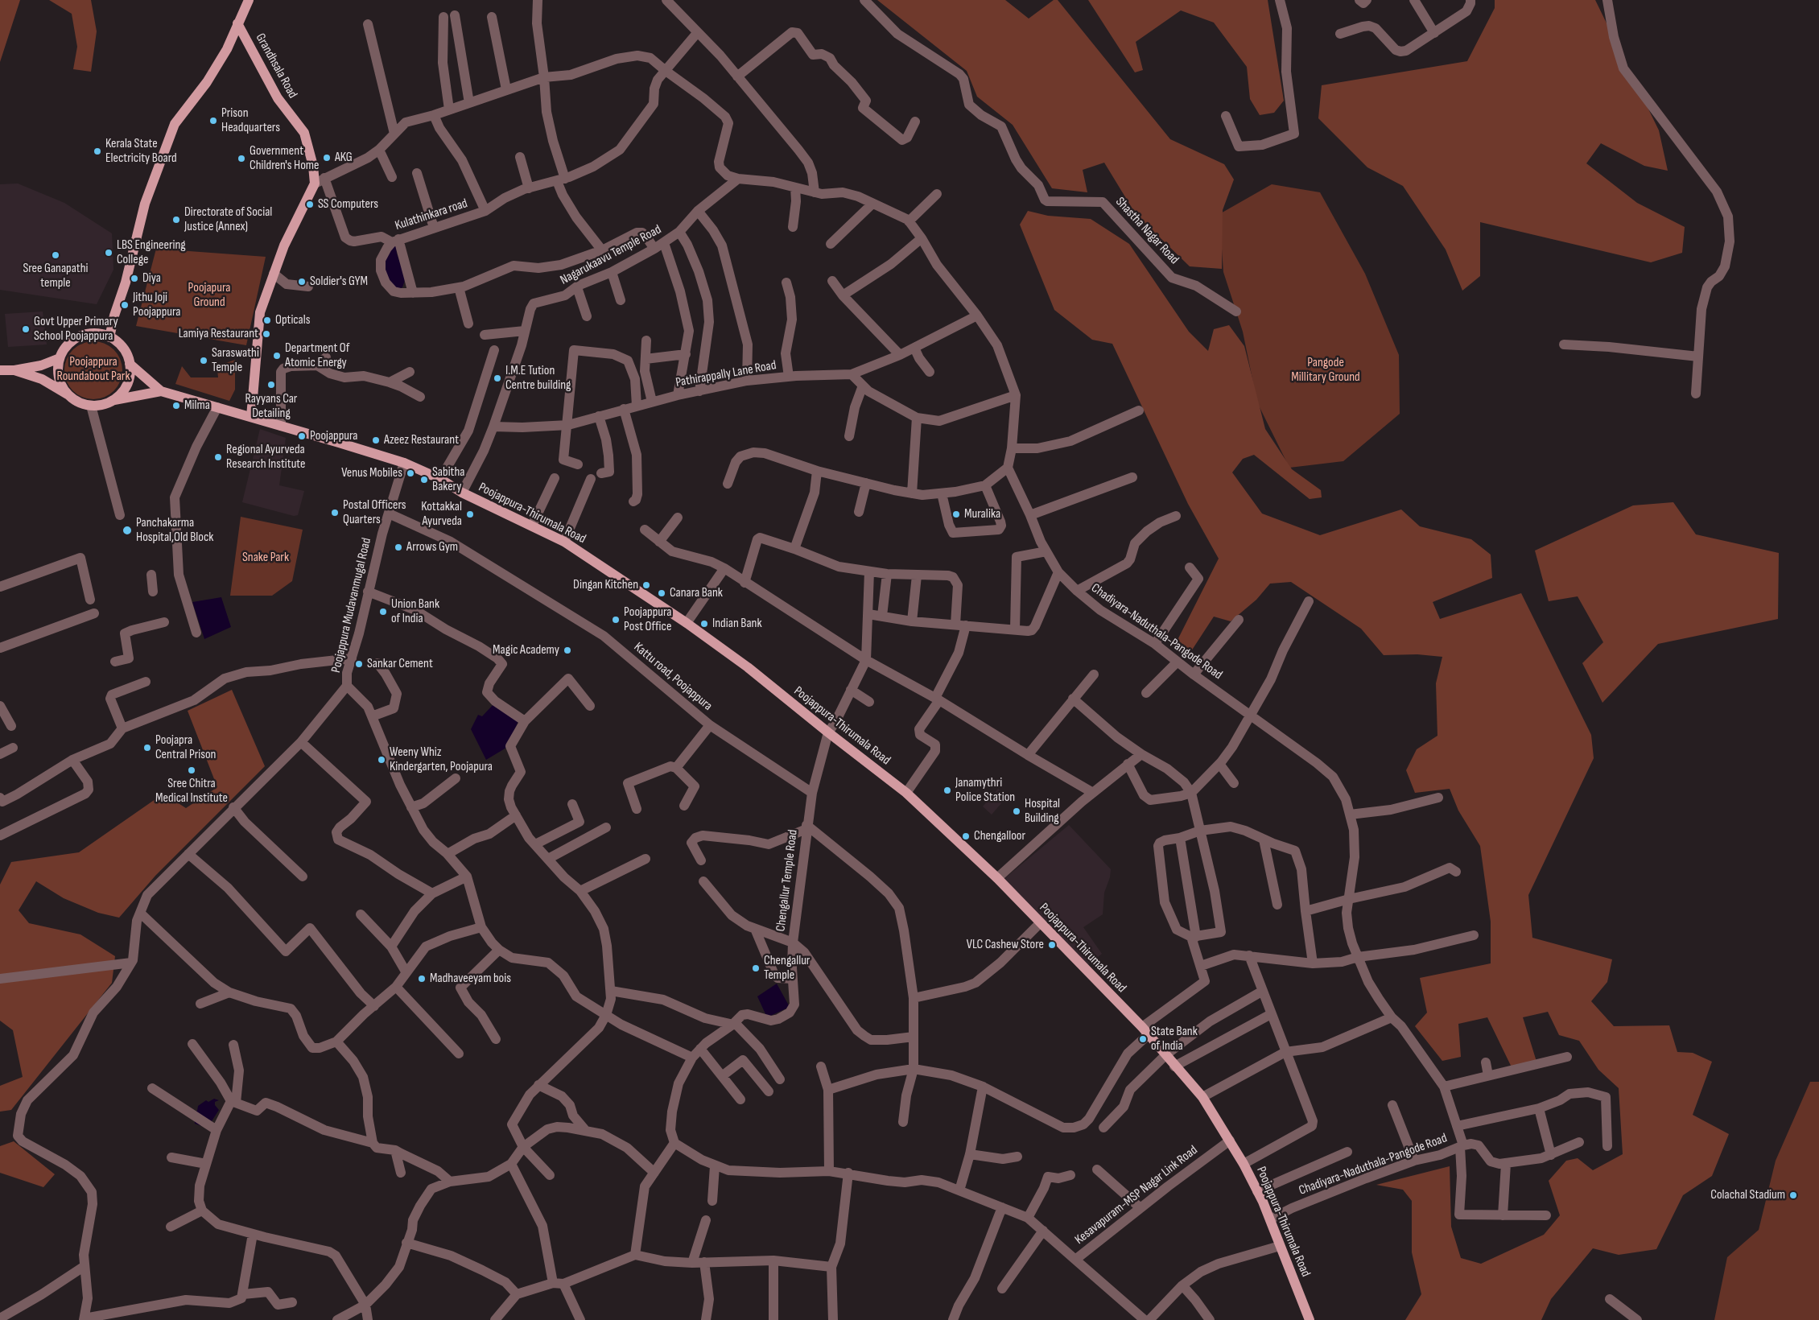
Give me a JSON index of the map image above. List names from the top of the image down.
{
  "streets": {
    "main road": ["Grandhsala Road", "Poojappura-Thirumala Road"],
    "street": [
      "Kulathinkara road",
      "Shastha Nagar Road",
      "Nagarukaavu Temple Road",
      "Pathirappally Lane Road",
      "Poojappura Mudavanmugal Road",
      "Chadiyara-Naduthala-Pangode Road",
      "Kattu road, Poojappura",
      "Chengallur Temple Road",
      "Kesavapuram-MSP Nagar Link Road"
    ]
  },
  "crossings": [
    ["Kulathinkara road", "Nagarukaavu Temple Road"],
    ["Nagarukaavu Temple Road", "Pathirappally Lane Road"],
    ["Nagarukaavu Temple Road", "Poojappura-Thirumala Road"],
    ["Poojappura-Thirumala Road", "Poojappura Mudavanmugal Road"],
    ["Poojappura-Thirumala Road", "Chadiyara-Naduthala-Pangode Road"],
    ["Poojappura-Thirumala Road", "Chengallur Temple Road"],
    ["Poojappura-Thirumala Road", "Kesavapuram-MSP Nagar Link Road"],
    ["Poojappura Mudavanmugal Road", "Kattu road, Poojappura"],
    ["Kattu road, Poojappura", "Chengallur Temple Road"]
  ],
  "parks": [
    "Poojapura Ground",
    "Poojappura Roundabout Park",
    "Pangode Millitary Ground",
    "Snake Park"
  ],
  "places": [
    "Prison Headquarters",
    "Kerala State Electricity Board",
    "AKG",
    "Government Children's Home",
    "SS Computers",
    "Directorate of Social Justice (Annex)",
    "LBS Engineering College",
    "Sree Ganapathi temple",
    "Diya",
    "Soldier's GYM",
    "Jithu Joji Poojappura",
    "Opticals",
    "Govt Upper Primary School Poojappura",
    "Lamiya Restaurant",
    "Department Of Atomic Energy",
    "Saraswathi Temple",
    "I.M.E Tution Centre building",
    "Rayyans Car Detailing",
    "Milma",
    "Poojappura",
    "Azeez Restaurant",
    "Regional Ayurveda Research Institute",
    "Venus Mobiles",
    "Sabitha Bakery",
    "Postal Officers Quarters",
    "Kottakkal Ayurveda",
    "Muralika",
    "Panchakarma Hospital,Old Block",
    "Arrows Gym",
    "Dingan Kitchen",
    "Canara Bank",
    "Union Bank of India",
    "Poojappura Post Office",
    "Indian Bank",
    "Magic Academy",
    "Sankar Cement",
    "Poojapra Central Prison",
    "Weeny Whiz Kindergarten, Poojapura",
    "Sree Chitra Medical Institute",
    "Janamythri Police Station",
    "Hospital Building",
    "Chengalloor",
    "VLC Cashew Store",
    "Chengallur Temple",
    "Madhaveeyam bois",
    "State Bank of India",
    "Colachal Stadium"
  ]
}
